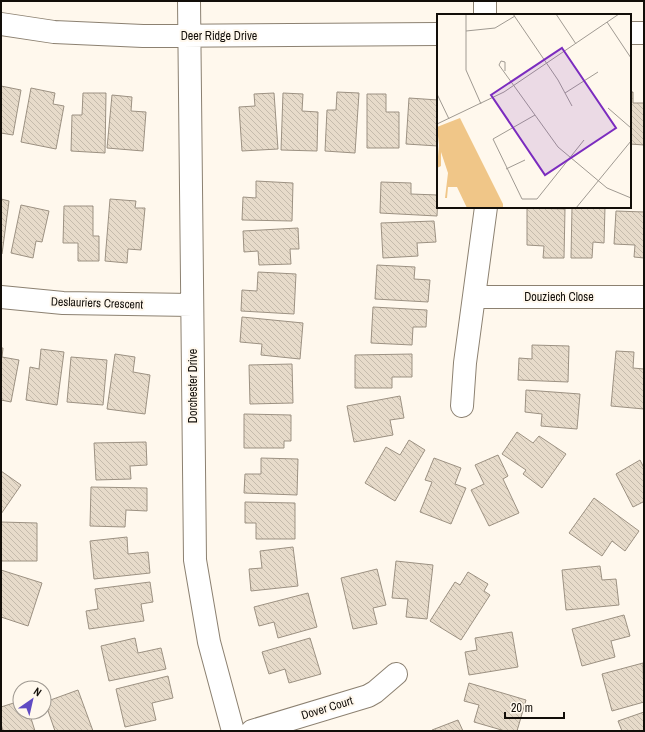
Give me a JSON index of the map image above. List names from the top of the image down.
{
  "streets": {
    "street": [
      "Deer Ridge Drive",
      "Douziech Close",
      "Deslauriers Crescent",
      "Dorchester Drive",
      "Dover Court"
    ]
  },
  "crossings": [
    ["Deer Ridge Drive", "Dorchester Drive"],
    ["Deslauriers Crescent", "Dorchester Drive"]
  ],
  "scale_bar": "20 m",
  "north": "top right"
}
